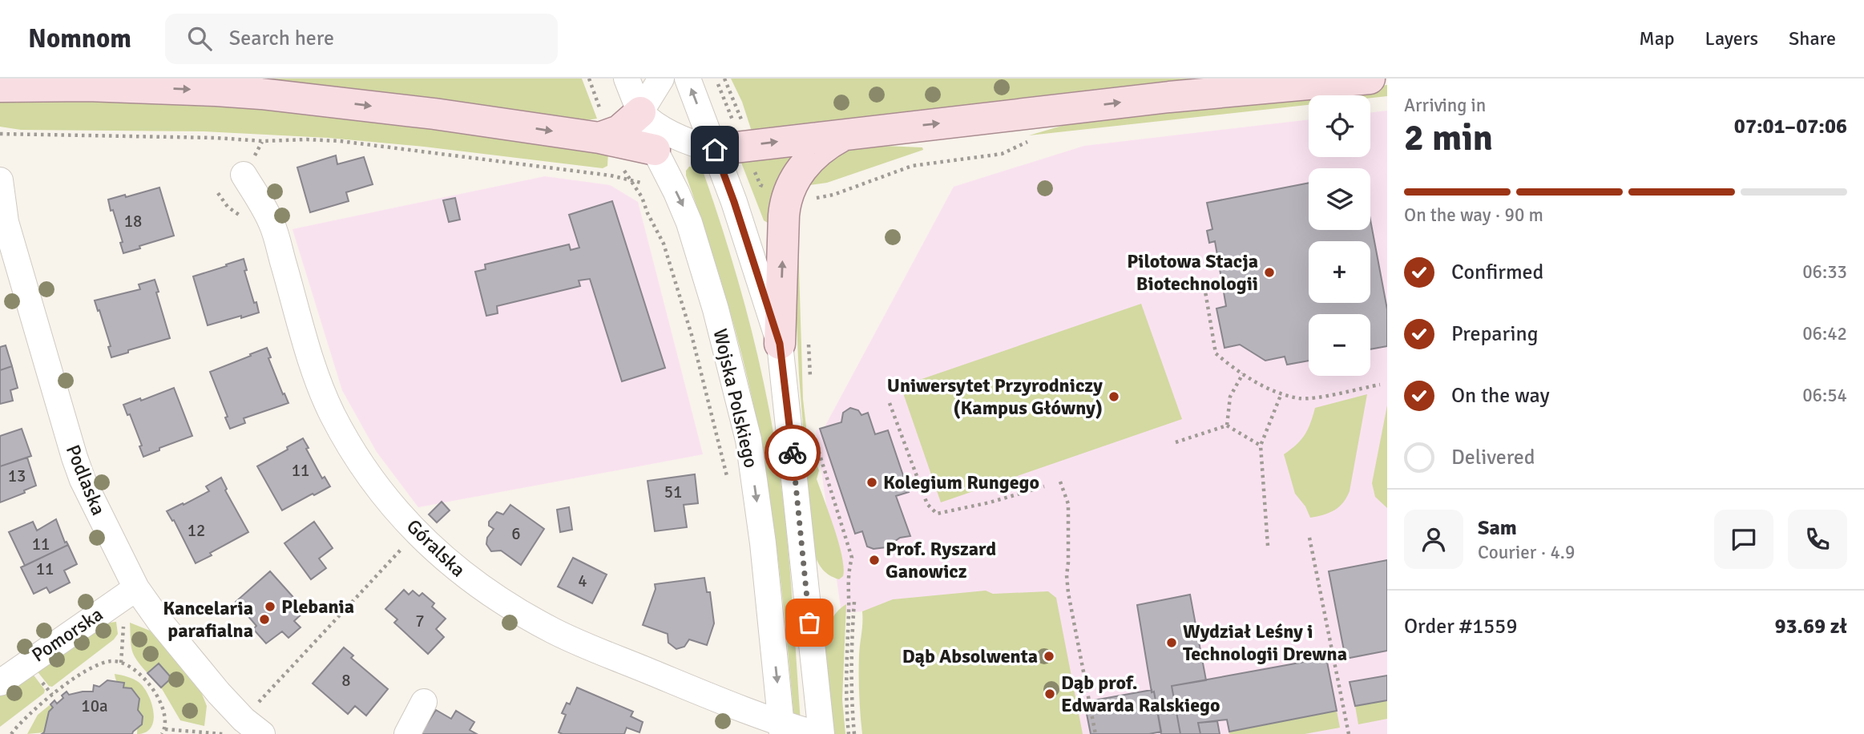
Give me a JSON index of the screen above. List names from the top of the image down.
{
  "streets": {
    "street": [
      "Wojska Polskiego",
      "Podlaska",
      "Góralska",
      "Pomorska"
    ]
  },
  "crossings": [
    ["Wojska Polskiego", "Góralska"],
    ["Podlaska", "Pomorska"]
  ],
  "places": [
    "Pilotowa Stacja Biotechnologii",
    "Uniwersytet Przyrodniczy (Kampus Główny)",
    "Kolegium Rungego",
    "Prof. Ryszard Ganowicz",
    "Plebania",
    "Kancelaria parafialna",
    "Wydział Leśny i Technologii Drewna",
    "Dąb Absolwenta",
    "Dąb prof. Edwarda Ralskiego"
  ],
  "house_numbers": [
    "18",
    "11",
    "13",
    "51",
    "12",
    "6",
    "11",
    "11",
    "4",
    "7",
    "8",
    "10a"
  ],
  "page": {
    "header": "Nomnom",
    "search": "Search here",
    "nav": ["Map", "Layers", "Share"],
    "heading": ["2 min", "Arriving in", "07:01–07:06"],
    "panel": [
      "Sam",
      "Courier · 4.9",
      "Order #1559",
      "93.69 zł"
    ],
    "map_buttons": ["+", "−"],
    "bar": "On the way · 90 m",
    "list": [
      ["Confirmed", "06:33"],
      ["Preparing", "06:42"],
      ["On the way", "06:54"],
      "Delivered"
    ]
  }
}
